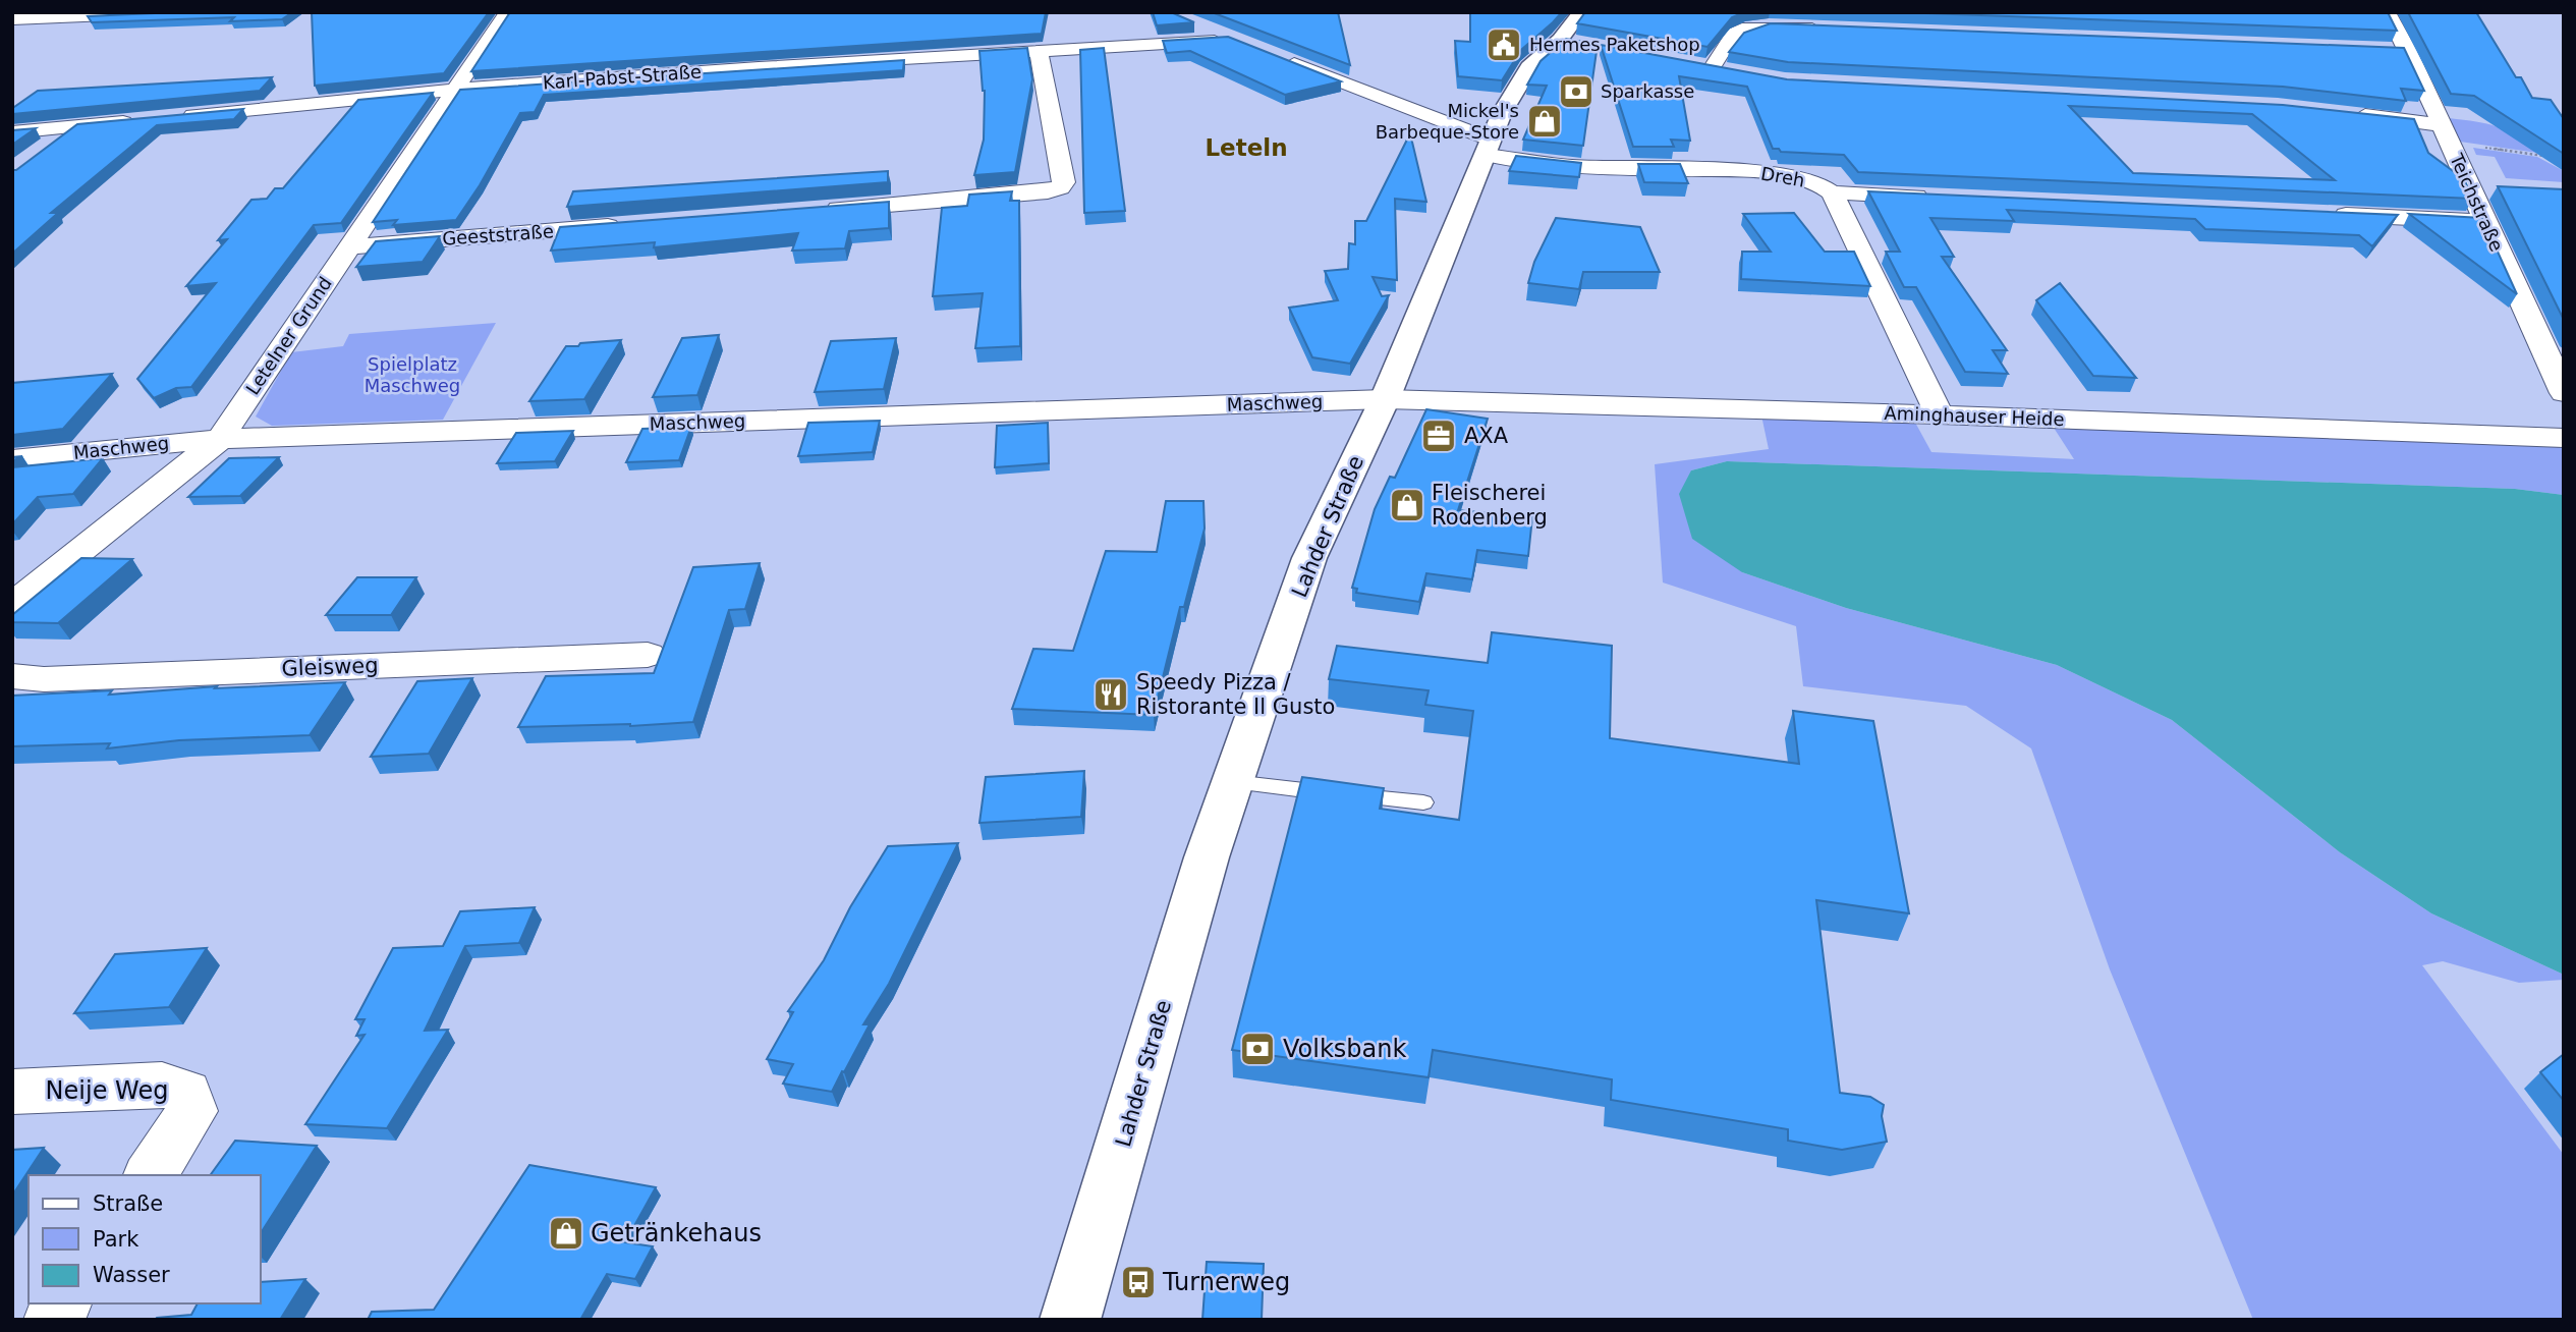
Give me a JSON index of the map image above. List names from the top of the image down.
{
  "streets": {
    "street": [
      "Karl-Pabst-Straße",
      "Dreh",
      "Teichstraße",
      "Geeststraße",
      "Letelner Grund",
      "Maschweg",
      "Aminghauser Heide",
      "Lahder Straße",
      "Gleisweg",
      "Neije Weg"
    ]
  },
  "crossings": [
    ["Karl-Pabst-Straße", "Letelner Grund"],
    ["Dreh", "Aminghauser Heide"],
    ["Dreh", "Lahder Straße"],
    ["Geeststraße", "Letelner Grund"],
    ["Letelner Grund", "Maschweg"],
    ["Maschweg", "Aminghauser Heide"],
    ["Maschweg", "Lahder Straße"],
    ["Aminghauser Heide", "Lahder Straße"]
  ],
  "districts": ["Leteln"],
  "parks": ["Spielplatz Maschweg"],
  "places": {
    "public building": ["Hermes Paketshop"],
    "bank": ["Sparkasse", "Volksbank"],
    "shop": ["Mickel's Barbeque-Store", "Fleischerei Rodenberg", "Getränkehaus"],
    "office": ["AXA"],
    "restaurant": ["Speedy Pizza / Ristorante Il Gusto"],
    "bus stop": ["Turnerweg"]
  },
  "legend": ["Straße", "Park", "Wasser"]
}
